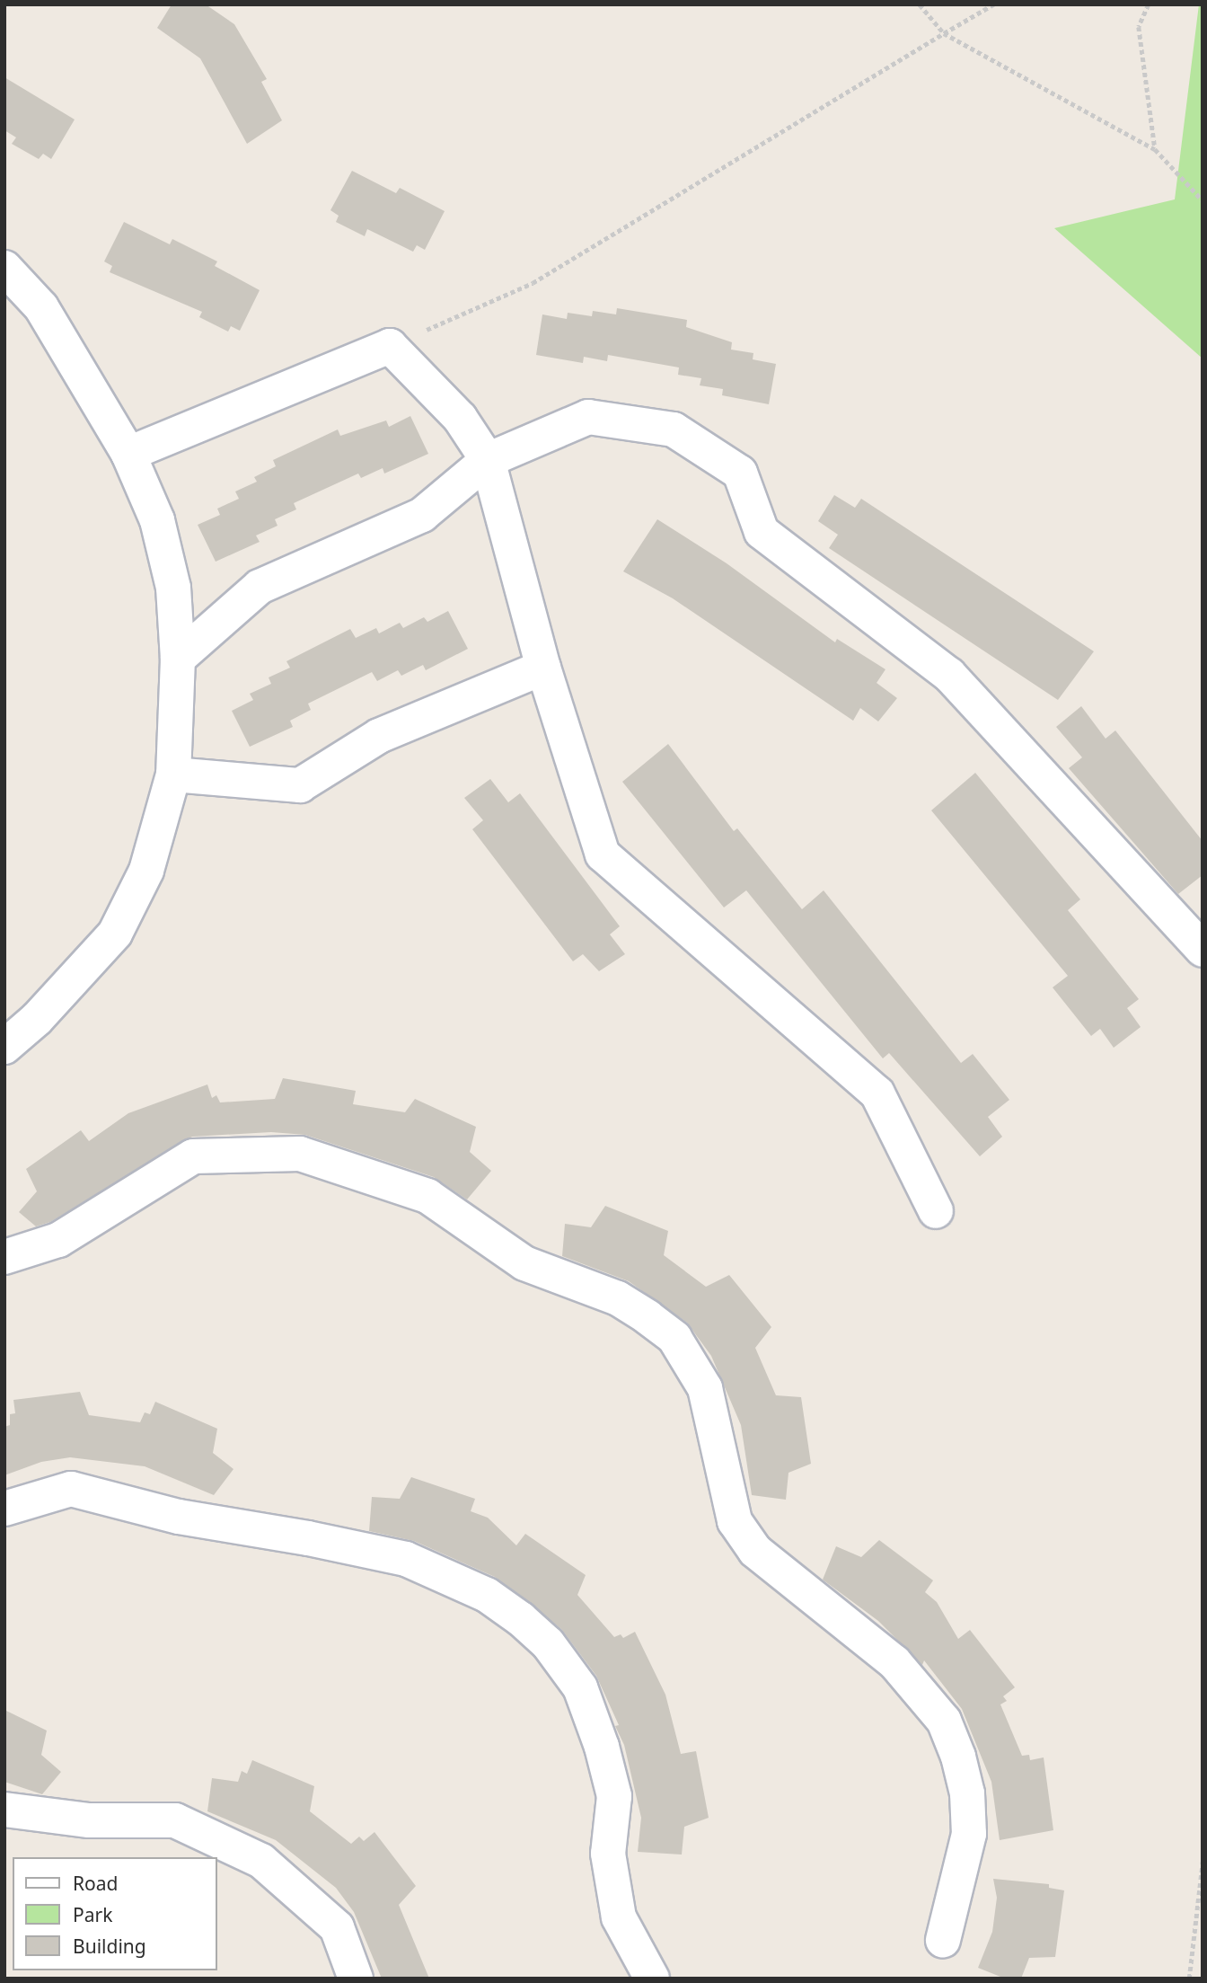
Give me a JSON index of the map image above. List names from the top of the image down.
{
  "legend": ["Road", "Park", "Building"]
}
